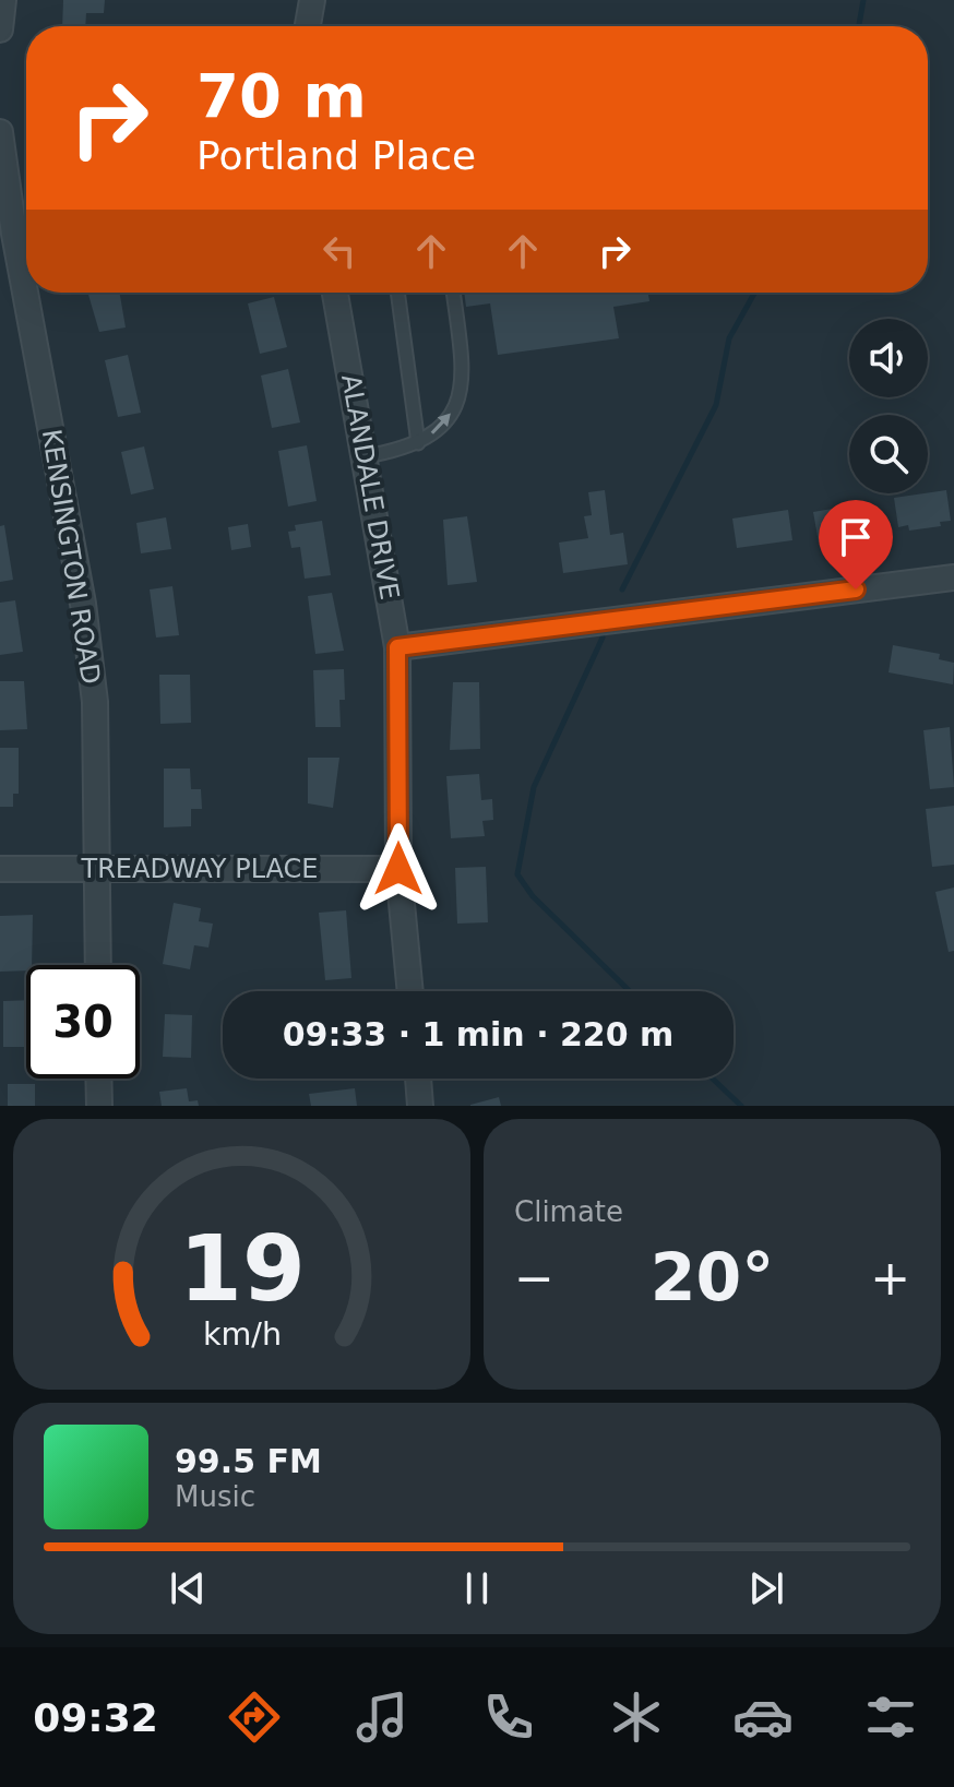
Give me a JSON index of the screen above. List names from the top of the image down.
{
  "streets": {
    "street": ["ALANDALE DRIVE", "KENSINGTON ROAD", "TREADWAY PLACE"]
  },
  "crossings": [
    ["ALANDALE DRIVE", "TREADWAY PLACE"],
    ["KENSINGTON ROAD", "TREADWAY PLACE"]
  ],
  "page": {
    "turn": ["70 m", "Portland Place"],
    "limit": "30",
    "trip": "09:33 · 1 min · 220 m",
    "tile": "Climate",
    "heat": ["−", "20°", "+"],
    "song": ["99.5 FM", "Music"],
    "tabs": "09:32",
    "gauge": ["19", "km/h"]
  }
}
